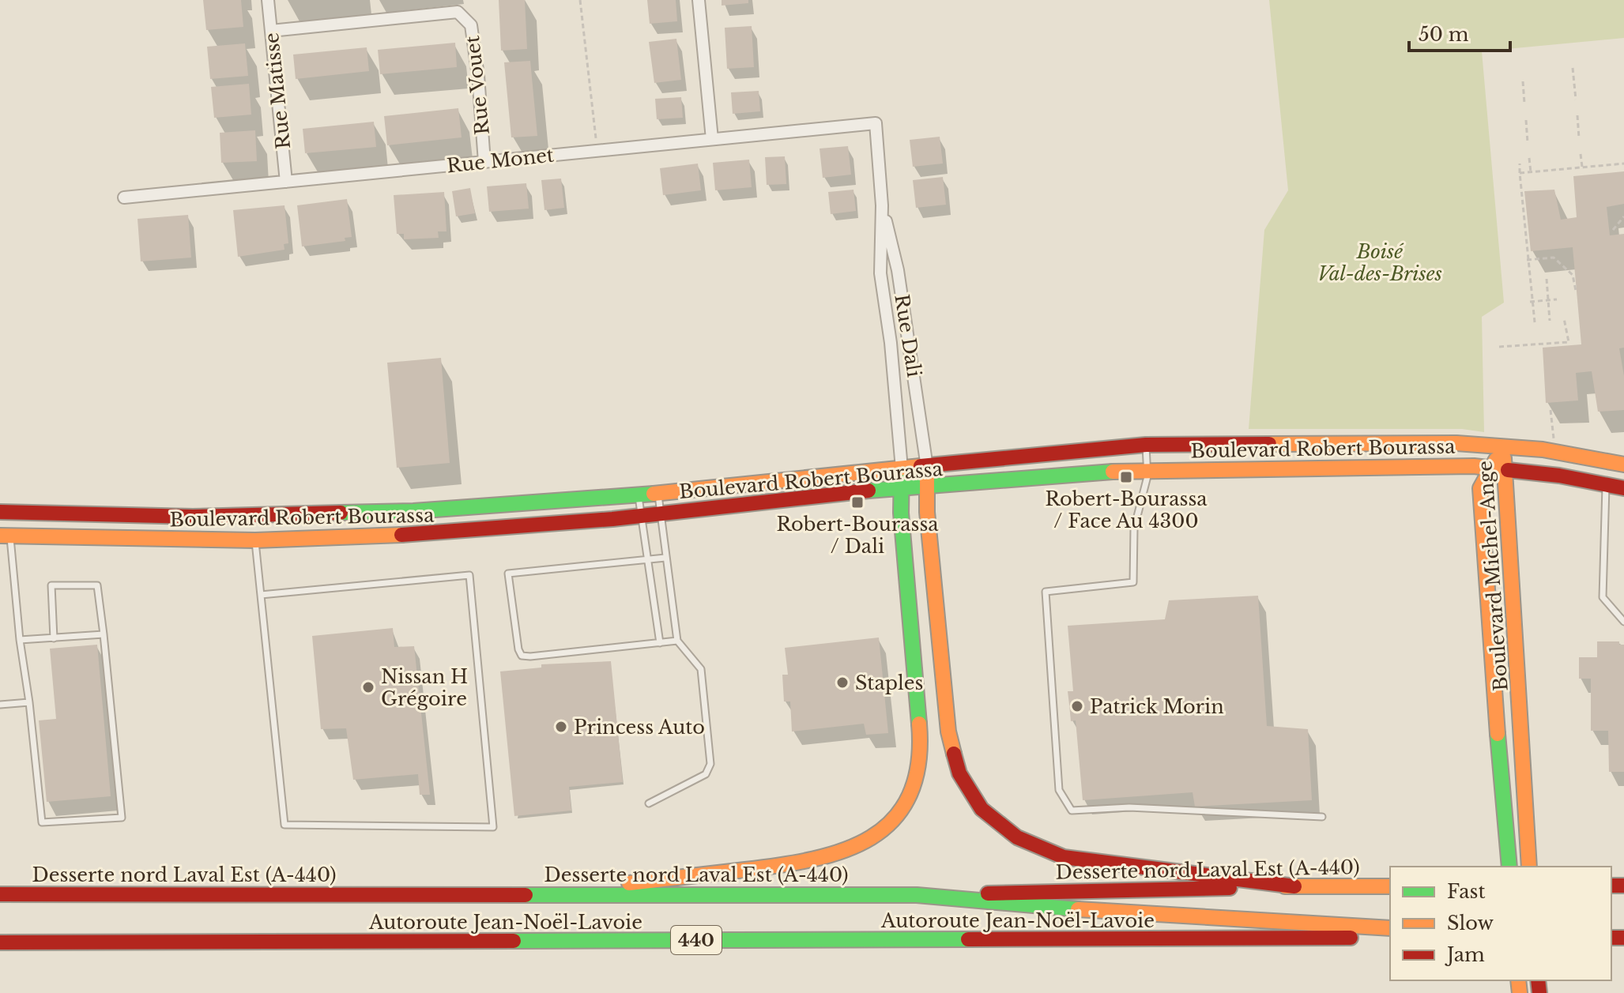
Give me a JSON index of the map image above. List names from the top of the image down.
{
  "streets": {
    "main road": [
      "Boulevard Robert Bourassa",
      "Boulevard Michel-Ange",
      "Desserte nord Laval Est (A-440)",
      "Autoroute Jean-Noël-Lavoie",
      "440"
    ],
    "street": [
      "Rue Vouet",
      "Rue Matisse",
      "Rue Monet",
      "Rue Dali"
    ]
  },
  "crossings": [
    ["Rue Vouet", "Rue Matisse"],
    ["Rue Vouet", "Rue Monet"],
    ["Rue Matisse", "Rue Monet"],
    ["Rue Monet", "Rue Dali"],
    ["Rue Dali", "Boulevard Robert Bourassa"],
    ["Boulevard Robert Bourassa", "Boulevard Michel-Ange"]
  ],
  "parks": ["Boisé Val-des-Brises"],
  "places": {
    "transit": ["Robert-Bourassa / Face Au 4300", "Robert-Bourassa / Dali"],
    "other": [
      "Staples",
      "Nissan H Grégoire",
      "Patrick Morin",
      "Princess Auto"
    ]
  },
  "legend": ["Fast", "Slow", "Jam"],
  "scale_bar": "50 m"
}
